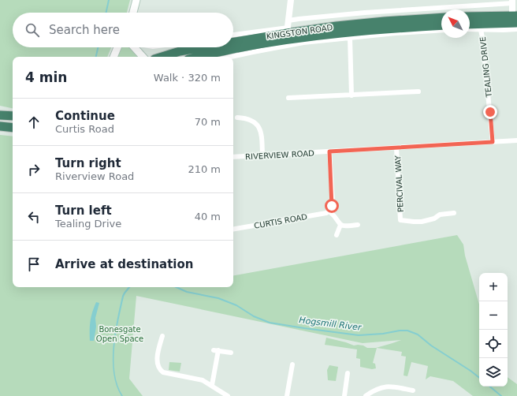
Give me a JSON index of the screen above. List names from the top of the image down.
{
  "streets": {
    "highway": ["KINGSTON ROAD"],
    "street": [
      "TEALING DRIVE",
      "RIVERVIEW ROAD",
      "PERCIVAL WAY",
      "CURTIS ROAD"
    ]
  },
  "crossings": [
    ["TEALING DRIVE", "RIVERVIEW ROAD"],
    ["RIVERVIEW ROAD", "PERCIVAL WAY"]
  ],
  "water": ["Hogsmill River"],
  "parks": ["Bonesgate Open Space"],
  "north": "top left",
  "page": {
    "search": "Search here",
    "heading": ["4 min", "Walk · 320 m"],
    "list": [
      ["Continue", "Curtis Road", "70 m"],
      ["Turn right", "Riverview Road", "210 m"],
      ["Turn left", "Tealing Drive", "40 m"],
      "Arrive at destination"
    ],
    "map_buttons": ["+", "−"]
  }
}
